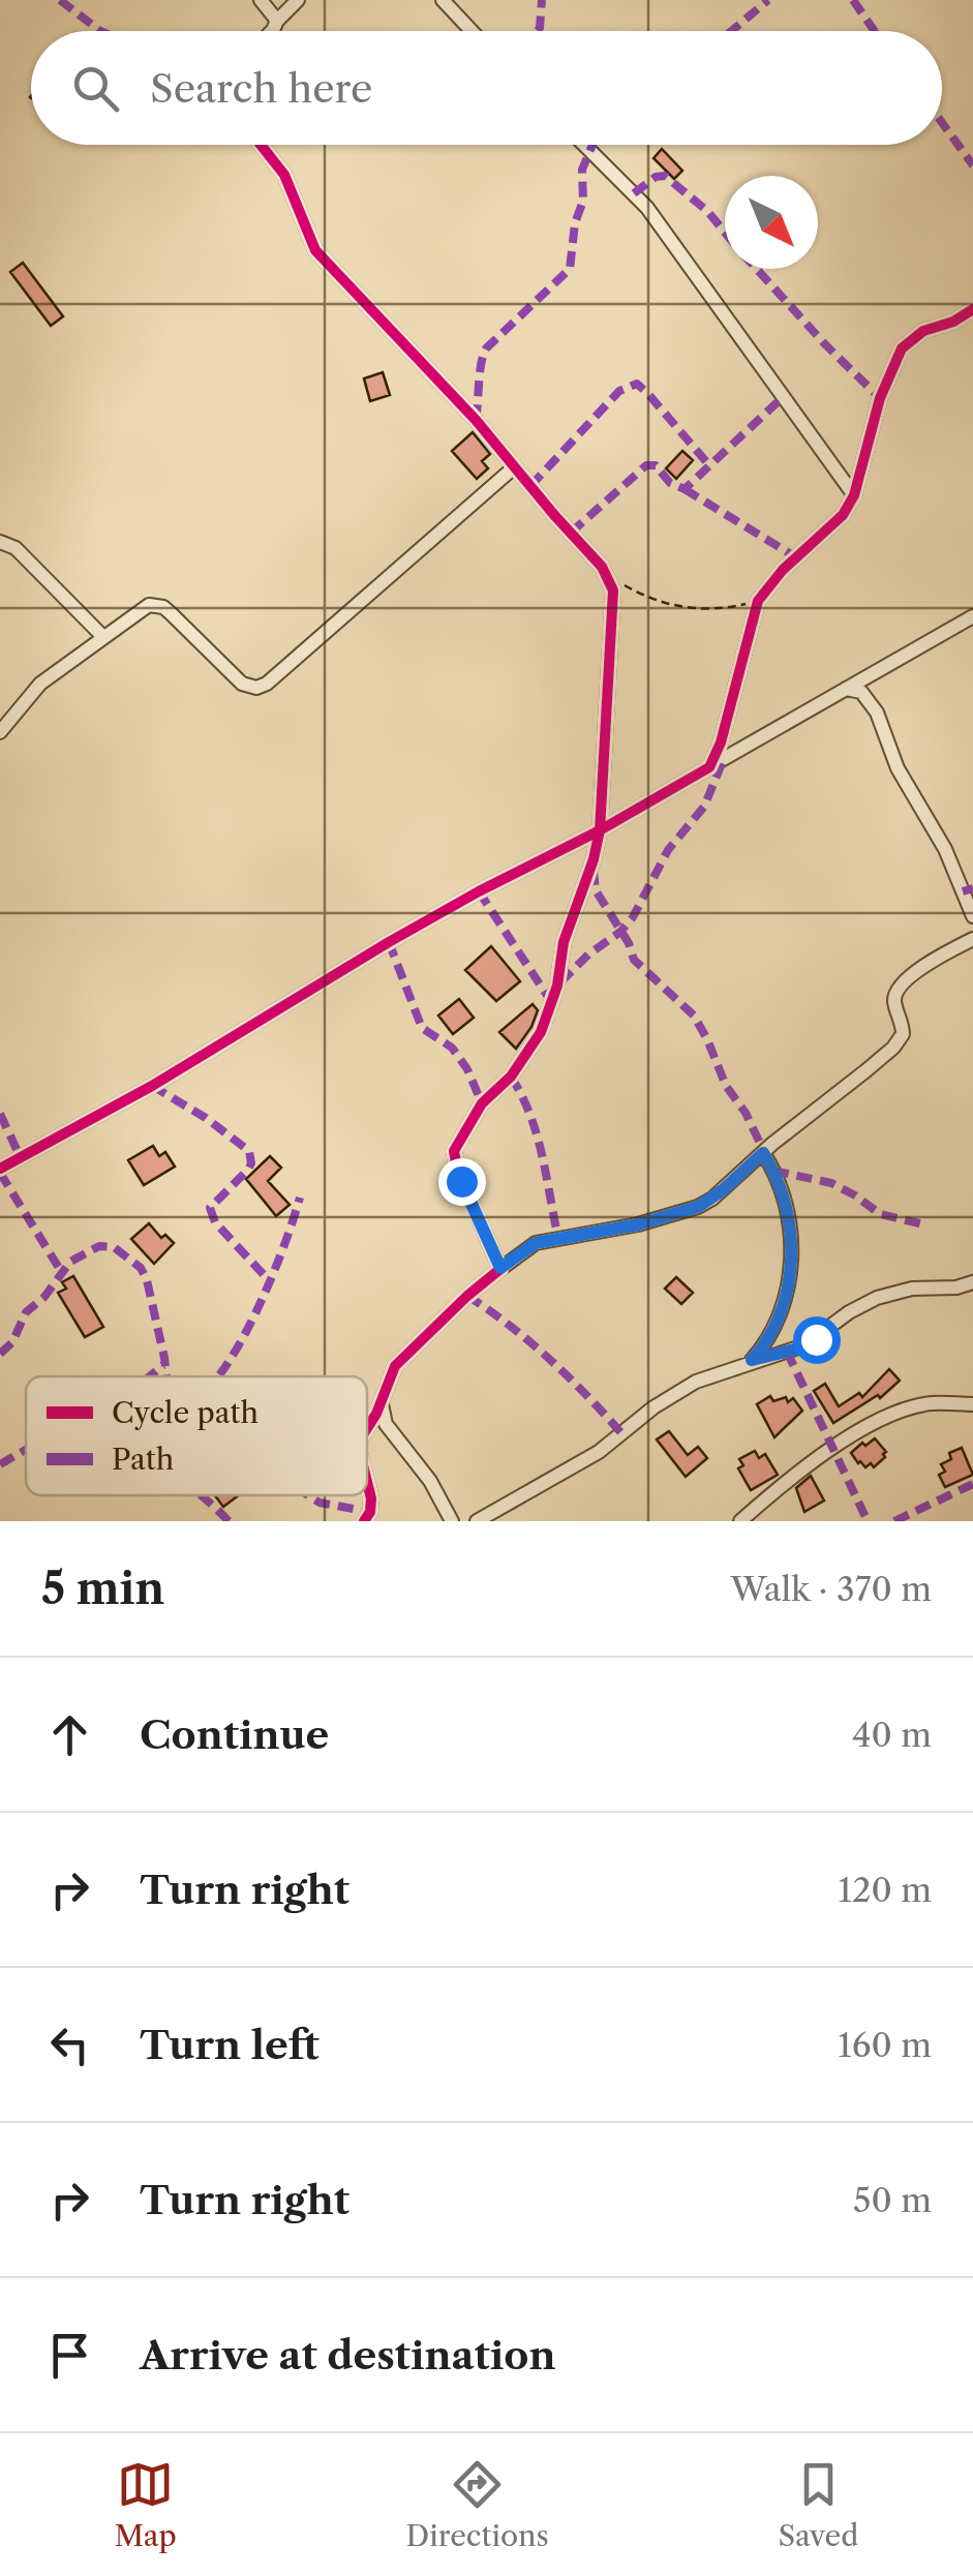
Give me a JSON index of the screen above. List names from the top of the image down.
{
  "legend": ["Cycle path", "Path"],
  "north": "bottom right",
  "page": {
    "search": "Search here",
    "heading": ["5 min", "Walk · 370 m"],
    "list": [
      ["Continue", "40 m"],
      ["Turn right", "120 m"],
      ["Turn left", "160 m"],
      ["Turn right", "50 m"],
      "Arrive at destination"
    ],
    "nav": ["Map", "Directions", "Saved"]
  }
}
